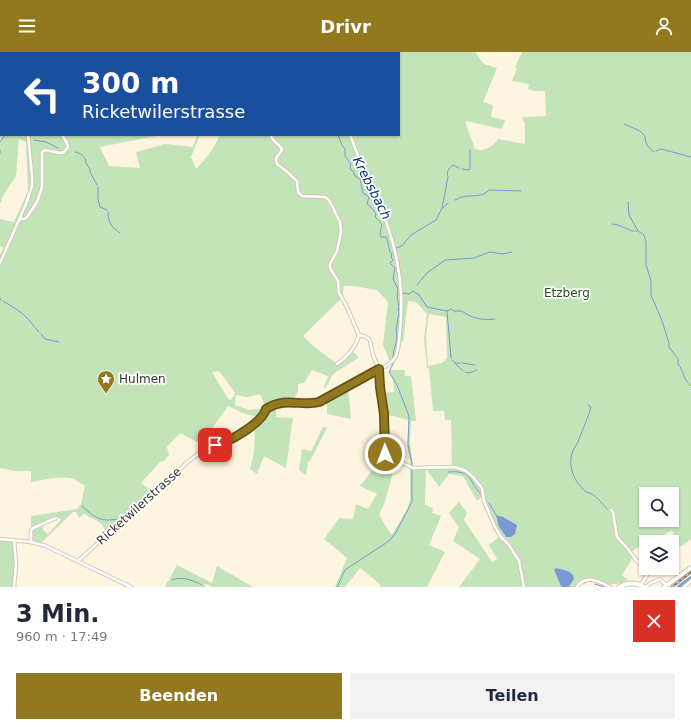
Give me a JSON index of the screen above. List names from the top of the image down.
{
  "streets": {
    "street": ["Ricketwilerstrasse"]
  },
  "water": ["Krebsbach"],
  "parks": ["Etzberg"],
  "places": {
    "place": ["Hulmen"]
  },
  "page": {
    "header": "Drivr",
    "turn": ["300 m", "Ricketwilerstrasse"],
    "heading": ["3 Min.", "960 m · 17:49"],
    "buttons": ["Beenden", "Teilen"]
  }
}
